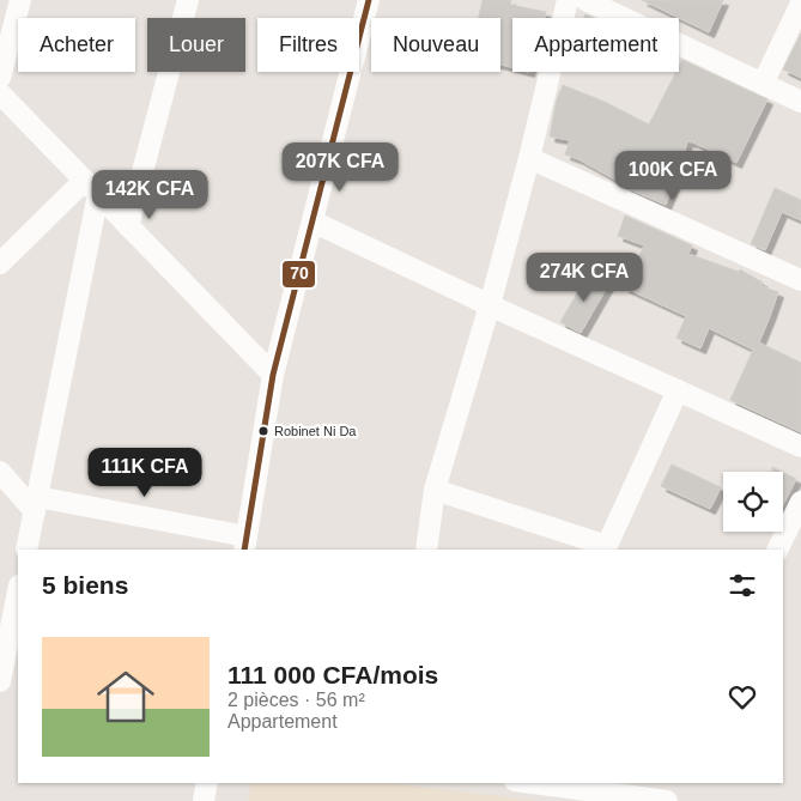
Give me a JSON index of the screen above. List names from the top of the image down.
{
  "places": ["Robinet Ni Da"],
  "lines": ["transit line 70"],
  "page": {
    "chip": [
      "Acheter",
      "Louer",
      "Filtres",
      "Nouveau",
      "Appartement"
    ],
    "price": [
      "207K CFA",
      "100K CFA",
      "142K CFA",
      "274K CFA",
      "111K CFA"
    ],
    "heading": "5 biens",
    "list": [
      {
        "name": "111 000 CFA/mois",
        "note": "2 pièces · 56 m² · Appartement"
      }
    ]
  }
}
